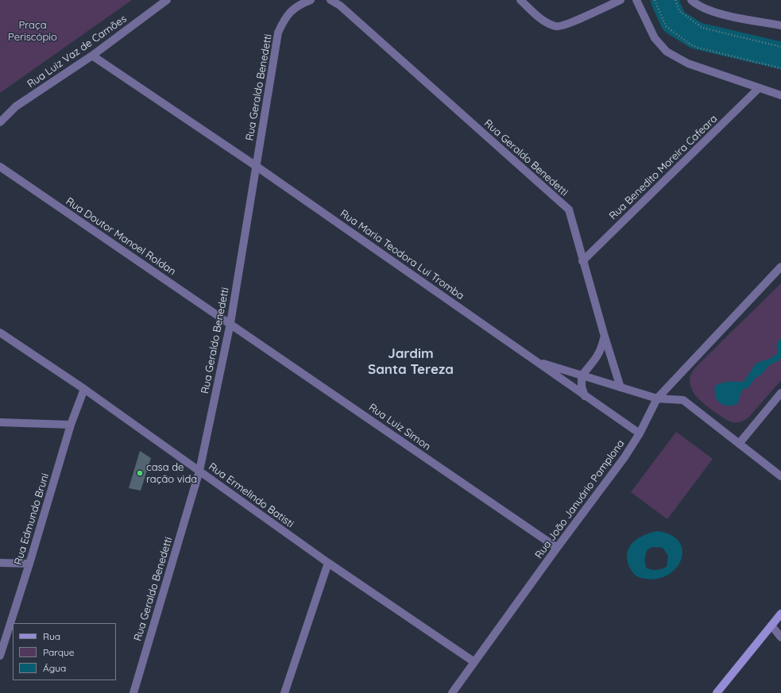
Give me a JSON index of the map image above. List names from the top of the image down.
{
  "streets": {
    "street": [
      "Rua Luiz Vaz de Camões",
      "Rua Geraldo Benedetti",
      "Rua Benedito Moreira Cafeara",
      "Rua Doutor Manoel Roldan",
      "Rua Maria Teodora Lui Tromba",
      "Rua Luiz Simon",
      "Rua Ermelindo Batisti",
      "Rua João Januário Pamplona",
      "Rua Edmundo Bruni"
    ]
  },
  "crossings": [
    ["Rua Luiz Vaz de Camões", "Rua Maria Teodora Lui Tromba"],
    ["Rua Geraldo Benedetti", "Rua Benedito Moreira Cafeara"],
    ["Rua Geraldo Benedetti", "Rua Doutor Manoel Roldan"],
    ["Rua Geraldo Benedetti", "Rua Maria Teodora Lui Tromba"],
    ["Rua Geraldo Benedetti", "Rua Luiz Simon"],
    ["Rua Geraldo Benedetti", "Rua Ermelindo Batisti"],
    ["Rua Doutor Manoel Roldan", "Rua Luiz Simon"],
    ["Rua Maria Teodora Lui Tromba", "Rua João Januário Pamplona"],
    ["Rua Luiz Simon", "Rua João Januário Pamplona"],
    ["Rua Ermelindo Batisti", "Rua João Januário Pamplona"],
    ["Rua Ermelindo Batisti", "Rua Edmundo Bruni"]
  ],
  "districts": ["Jardim Santa Tereza"],
  "parks": ["Praça Periscópio"],
  "places": ["casa de ração vida"],
  "legend": ["Rua", "Parque", "Água"]
}
